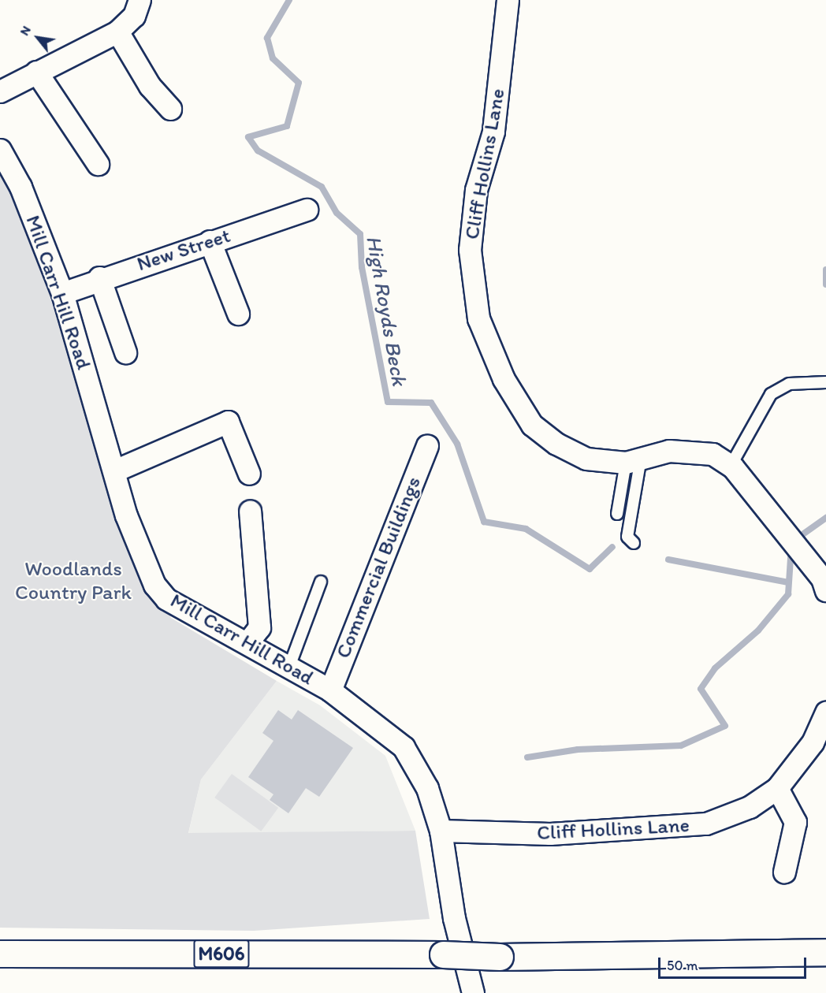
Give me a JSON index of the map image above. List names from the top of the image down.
{
  "streets": {
    "highway": ["M606"],
    "street": [
      "Cliff Hollins Lane",
      "New Street",
      "Mill Carr Hill Road",
      "Commercial Buildings"
    ]
  },
  "crossings": [
    ["Cliff Hollins Lane", "Mill Carr Hill Road"],
    ["New Street", "Mill Carr Hill Road"],
    ["Mill Carr Hill Road", "Commercial Buildings"]
  ],
  "water": ["High Royds Beck"],
  "parks": ["Woodlands Country Park"],
  "scale_bar": "50 m",
  "north": "top left"
}
